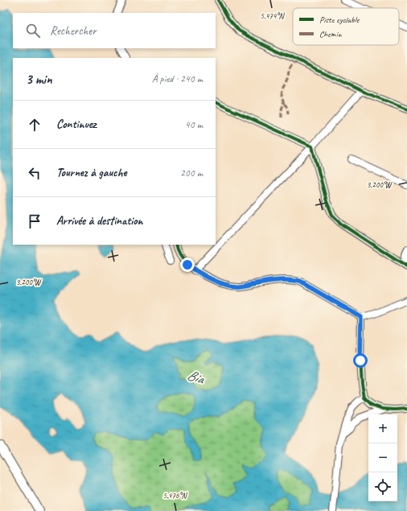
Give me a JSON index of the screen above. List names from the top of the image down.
{
  "water": ["Bia"],
  "legend": ["Piste cyclable", "Chemin"],
  "page": {
    "search": "Rechercher",
    "heading": ["3 min", "À pied · 240 m"],
    "list": [
      ["Continuez", "40 m"],
      ["Tournez à gauche", "200 m"],
      "Arrivée à destination"
    ],
    "map_buttons": ["+", "−"]
  },
  "coordinates": ["5.474°N", "3.200°W", "5.476°N"]
}
